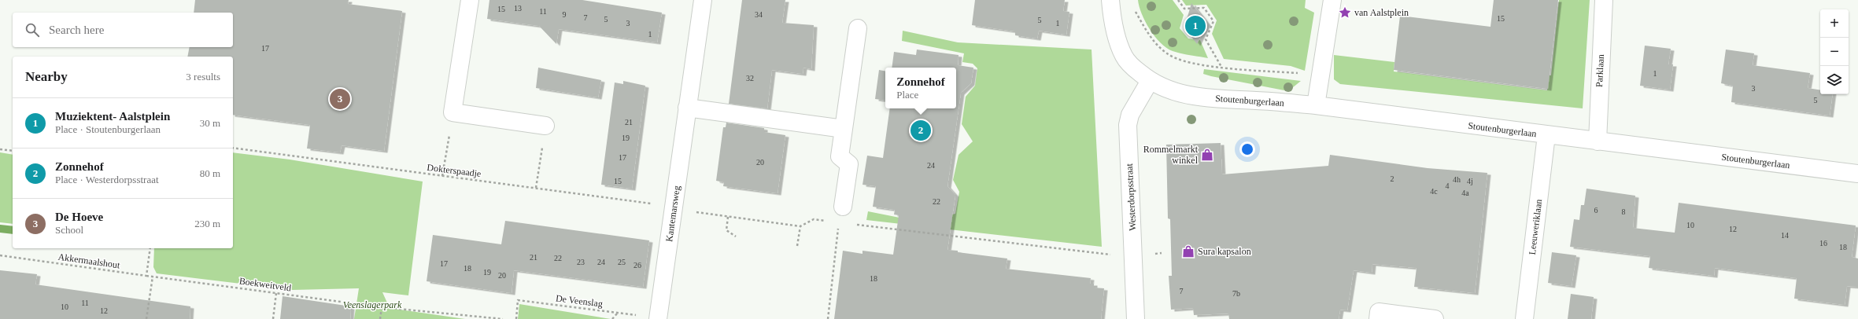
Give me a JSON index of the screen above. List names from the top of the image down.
{
  "streets": {
    "street": [
      "Parklaan",
      "Stoutenburgerlaan",
      "Westerdorpsstraat",
      "Kantemarsweg",
      "Leeuweriklaan"
    ],
    "path": [
      "Dokterspaadje",
      "Akkermaalshout",
      "Boekweitveld",
      "De Veenslag"
    ]
  },
  "crossings": [
    ["Parklaan", "Stoutenburgerlaan"],
    ["Stoutenburgerlaan", "Westerdorpsstraat"],
    ["Stoutenburgerlaan", "Leeuweriklaan"],
    ["Dokterspaadje", "Kantemarsweg"],
    ["Kantemarsweg", "De Veenslag"],
    ["Akkermaalshout", "Boekweitveld"]
  ],
  "parks": ["Veenslagerpark"],
  "places": {
    "place": ["van Aalstplein"],
    "shop": ["Rommelmarkt winkel", "Sura kapsalon"]
  },
  "house_numbers": [
    "13",
    "15",
    "11",
    "9",
    "34",
    "7",
    "15",
    "5",
    "5",
    "3",
    "1",
    "1",
    "17",
    "1",
    "32",
    "3",
    "5",
    "21",
    "19",
    "17",
    "20",
    "24",
    "2",
    "4h",
    "15",
    "4j",
    "4",
    "4c",
    "4a",
    "22",
    "6",
    "8",
    "10",
    "12",
    "14",
    "16",
    "18",
    "21",
    "22",
    "23",
    "24",
    "25",
    "17",
    "26",
    "18",
    "19",
    "20",
    "18",
    "7",
    "7b",
    "11",
    "10",
    "12"
  ],
  "page": {
    "map_buttons": ["+", "−"],
    "search": "Search here",
    "pins": ["1", "3", "2"],
    "heading": ["Nearby", "3 results"],
    "popup": ["Zonnehof", "Place"],
    "list": [
      {
        "mark": "1",
        "name": "Muziektent- Aalstplein",
        "note": "Place · Stoutenburgerlaan",
        "value": "30 m"
      },
      {
        "mark": "2",
        "name": "Zonnehof",
        "note": "Place · Westerdorpsstraat",
        "value": "80 m"
      },
      {
        "mark": "3",
        "name": "De Hoeve",
        "note": "School",
        "value": "230 m"
      }
    ]
  }
}
